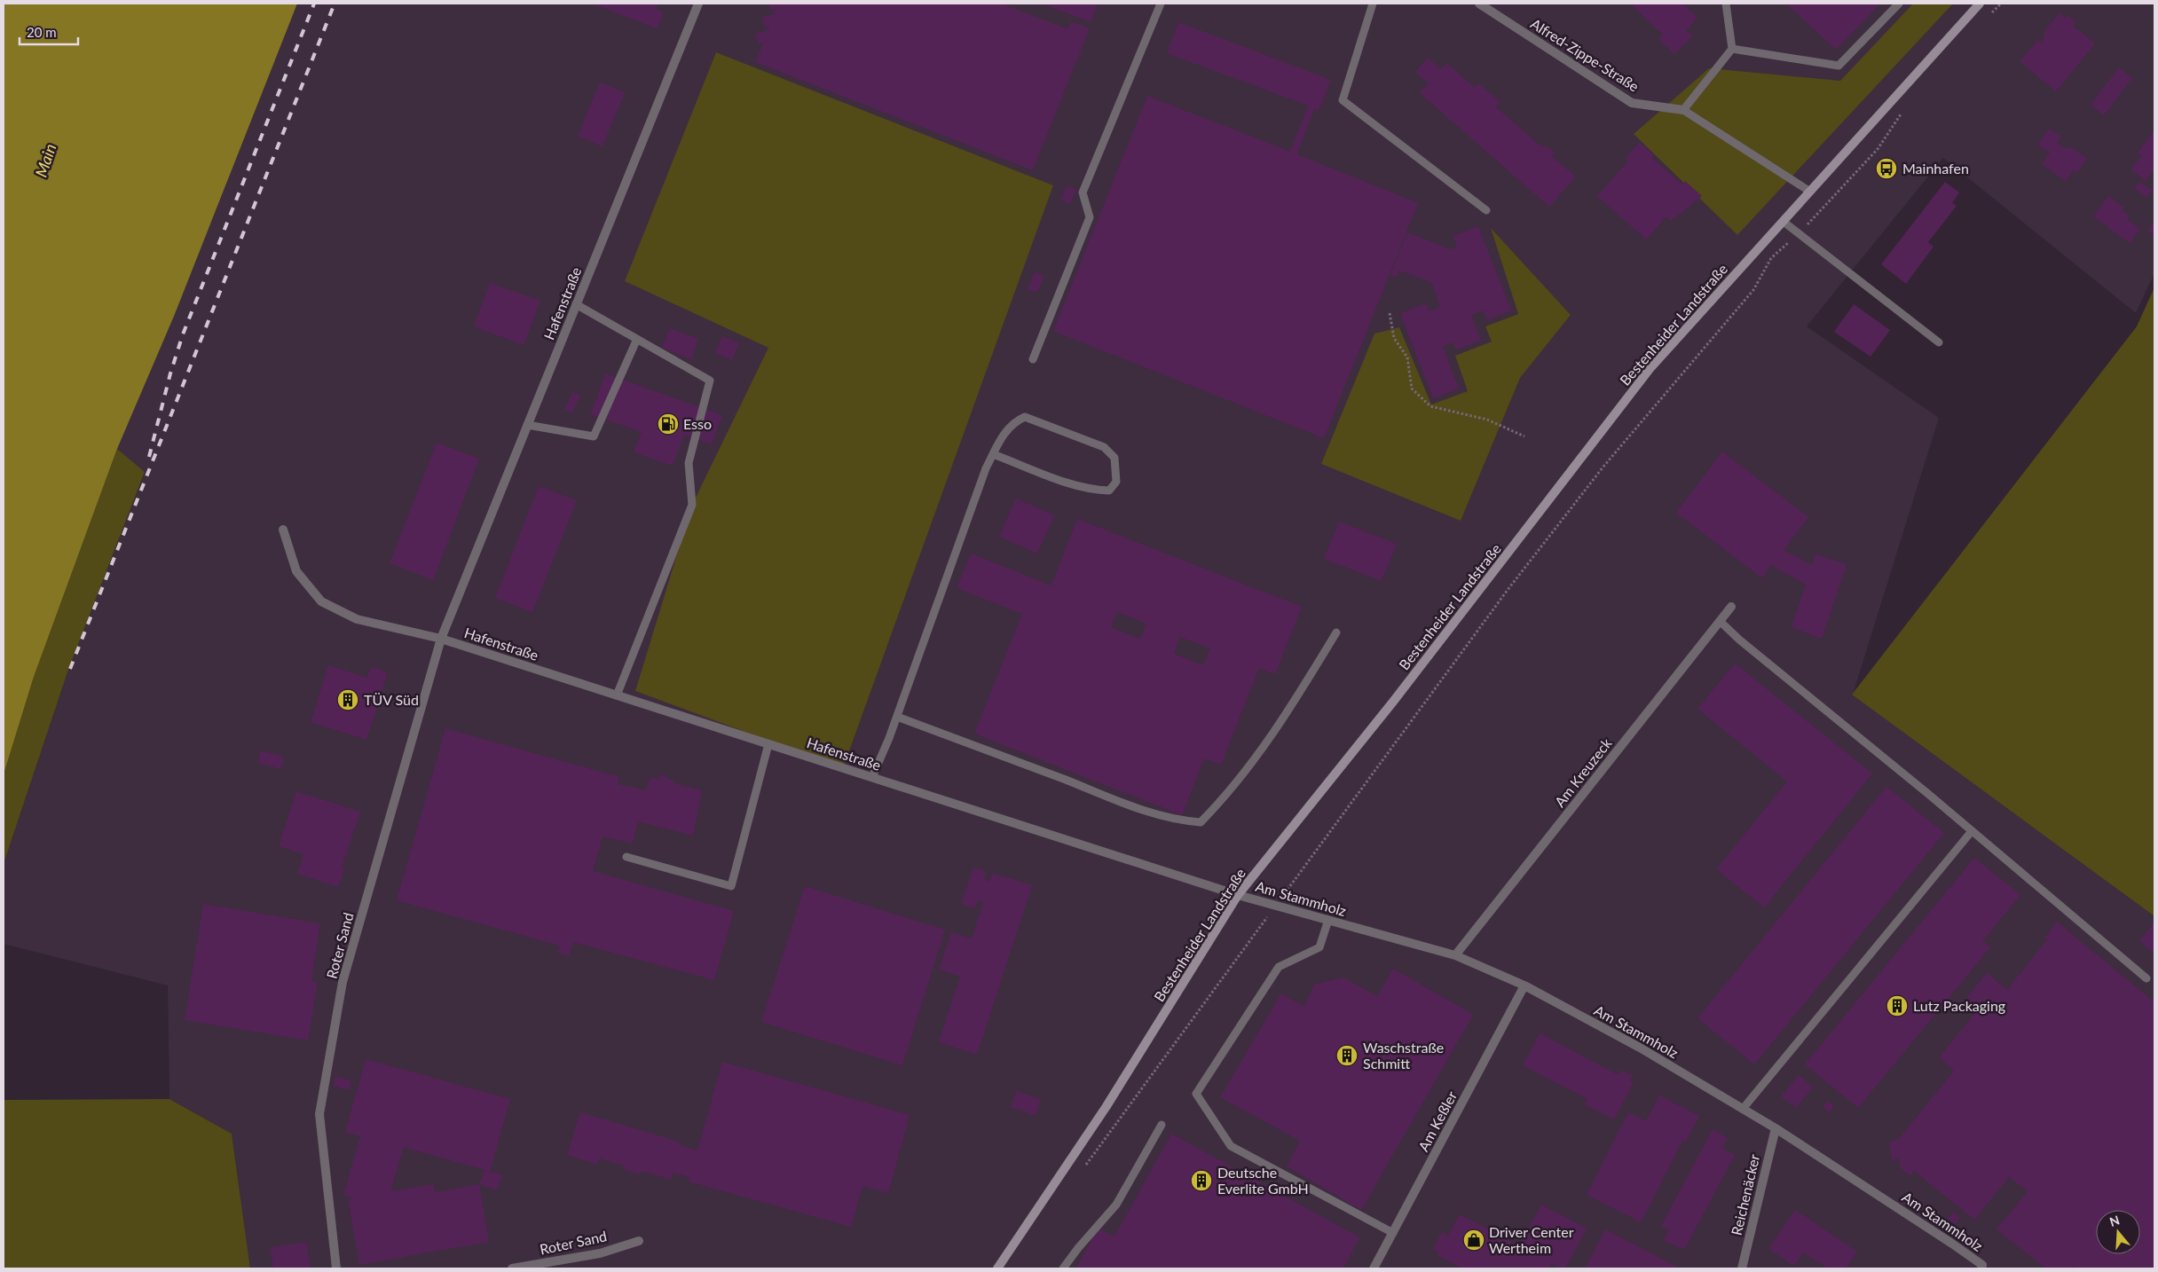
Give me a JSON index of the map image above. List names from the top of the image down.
{
  "streets": {
    "main road": ["Bestenheider Landstraße"],
    "street": [
      "Alfred-Zippe-Straße",
      "Hafenstraße",
      "Am Kreuzeck",
      "Am Stammholz",
      "Roter Sand",
      "Am Keßler",
      "Reichenäcker"
    ]
  },
  "crossings": [
    ["Hafenstraße", "Bestenheider Landstraße"],
    ["Hafenstraße", "Am Stammholz"],
    ["Hafenstraße", "Roter Sand"],
    ["Bestenheider Landstraße", "Am Stammholz"],
    ["Am Kreuzeck", "Am Stammholz"],
    ["Am Stammholz", "Am Keßler"],
    ["Am Stammholz", "Reichenäcker"]
  ],
  "water": ["Main"],
  "places": {
    "bus stop": ["Mainhafen"],
    "fuel station": ["Esso"],
    "building": [
      "TÜV Süd",
      "Lutz Packaging",
      "Waschstraße Schmitt",
      "Deutsche Everlite GmbH"
    ],
    "shop": ["Driver Center Wertheim"]
  },
  "scale_bar": "20 m",
  "north": "top"
}
